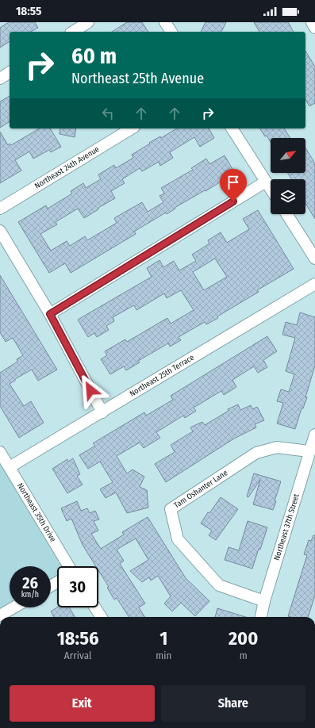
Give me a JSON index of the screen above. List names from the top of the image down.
{
  "streets": {
    "street": [
      "Northeast 24th Avenue",
      "Northeast 25th Terrace",
      "Tam Oshanter Lane",
      "Northeast 35th Drive",
      "Northeast 37th Street"
    ]
  },
  "crossings": [
    ["Northeast 25th Terrace", "Northeast 35th Drive"],
    ["Tam Oshanter Lane", "Northeast 37th Street"]
  ],
  "north": "top right",
  "page": {
    "status": "18:55",
    "turn": ["60 m", "Northeast 25th Avenue"],
    "speed": "26 km/h",
    "limit": "30",
    "eta": [
      "18:56",
      "Arrival",
      "1",
      "min",
      "200",
      "m"
    ],
    "buttons": ["Exit", "Share"]
  }
}
